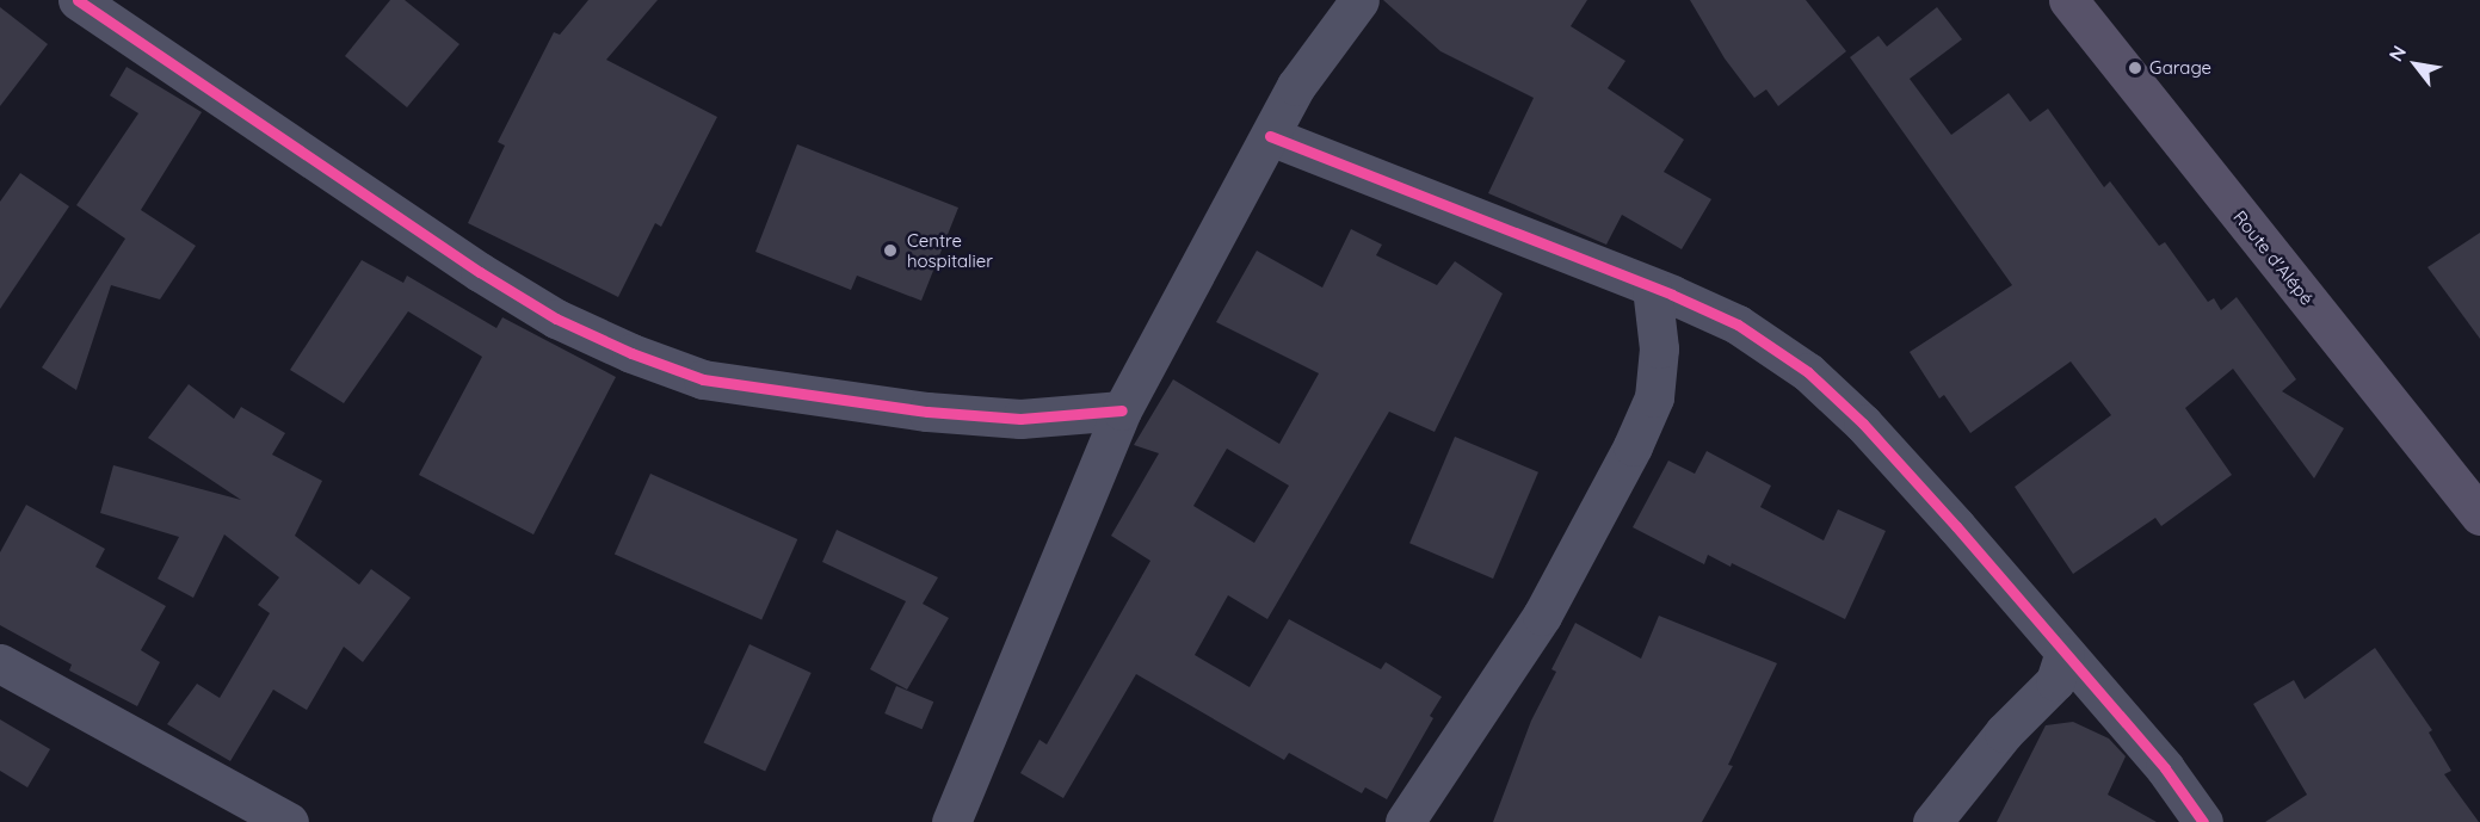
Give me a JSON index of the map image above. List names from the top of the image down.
{
  "streets": {
    "main road": ["Route d'Alépé"]
  },
  "places": ["Garage", "Centre hospitalier"],
  "north": "top left"
}
